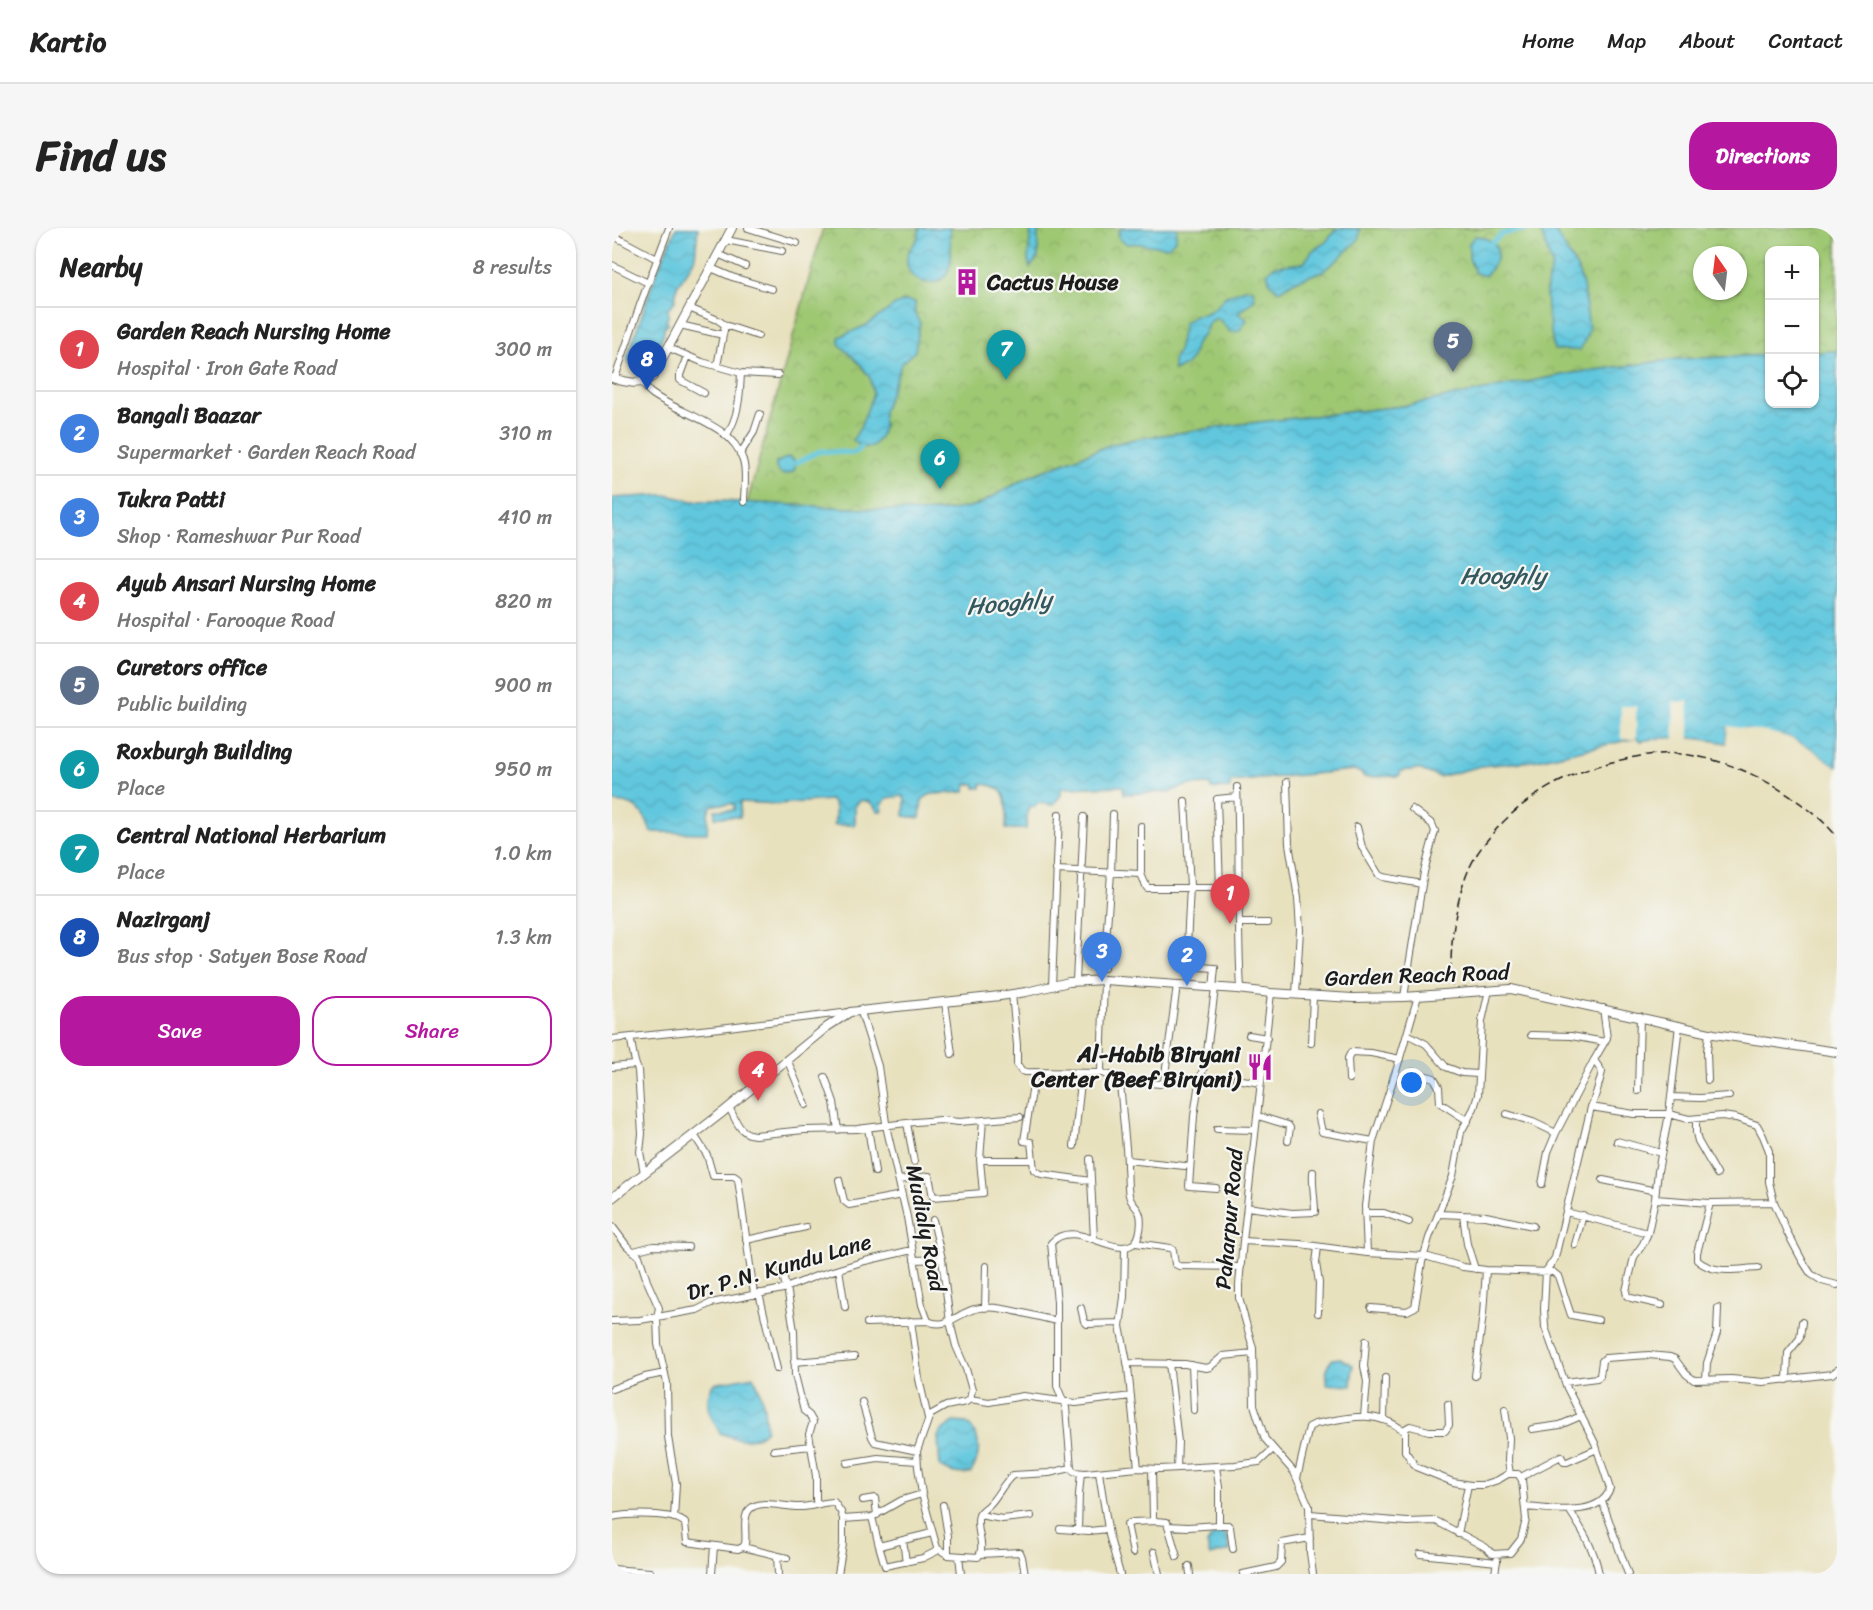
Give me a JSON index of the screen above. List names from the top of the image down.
{
  "streets": {
    "main road": ["Garden Reach Road"],
    "street": ["Paharpur Road", "Mudialy Road", "Dr. P.N. Kundu Lane"]
  },
  "crossings": [
    ["Garden Reach Road", "Paharpur Road"],
    ["Garden Reach Road", "Mudialy Road"],
    ["Mudialy Road", "Dr. P.N. Kundu Lane"]
  ],
  "water": ["Hooghly"],
  "places": {
    "building": ["Cactus House"],
    "restaurant": ["Al-Habib Biryani Center (Beef Biryani)"]
  },
  "north": "top",
  "page": {
    "header": "Kartio",
    "nav": [
      "Home",
      "Map",
      "About",
      "Contact"
    ],
    "title": "Find us",
    "buttons": [
      "Directions",
      ["Save", "Share"]
    ],
    "heading": ["Nearby", "8 results"],
    "map_buttons": ["+", "−"],
    "list": [
      {
        "mark": "1",
        "name": "Garden Reach Nursing Home",
        "note": "Hospital · Iron Gate Road",
        "value": "300 m"
      },
      {
        "mark": "2",
        "name": "Bangali Baazar",
        "note": "Supermarket · Garden Reach Road",
        "value": "310 m"
      },
      {
        "mark": "3",
        "name": "Tukra Patti",
        "note": "Shop · Rameshwar Pur Road",
        "value": "410 m"
      },
      {
        "mark": "4",
        "name": "Ayub Ansari Nursing Home",
        "note": "Hospital · Farooque Road",
        "value": "820 m"
      },
      {
        "mark": "5",
        "name": "Curetors office",
        "note": "Public building",
        "value": "900 m"
      },
      {
        "mark": "6",
        "name": "Roxburgh Building",
        "note": "Place",
        "value": "950 m"
      },
      {
        "mark": "7",
        "name": "Central National Herbarium",
        "note": "Place",
        "value": "1.0 km"
      },
      {
        "mark": "8",
        "name": "Nazirganj",
        "note": "Bus stop · Satyen Bose Road",
        "value": "1.3 km"
      }
    ],
    "pins": [
      "5",
      "7",
      "8",
      "6",
      "1",
      "3",
      "2",
      "4"
    ]
  }
}
